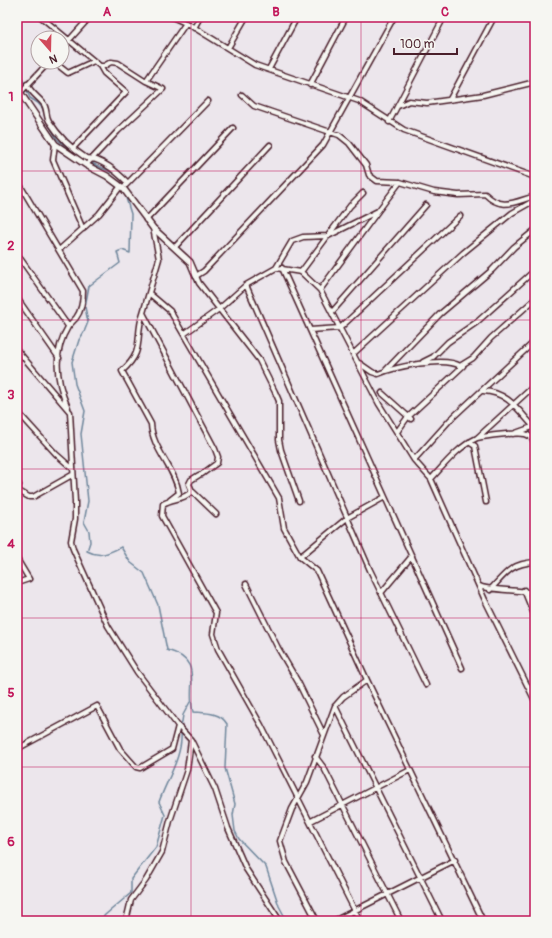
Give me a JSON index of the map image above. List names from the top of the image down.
{
  "scale_bar": "100 m",
  "north": "bottom",
  "grid": {
    "columns": ["A", "B", "C"],
    "rows": [
      "1",
      "2",
      "3",
      "4",
      "5",
      "6"
    ]
  }
}
